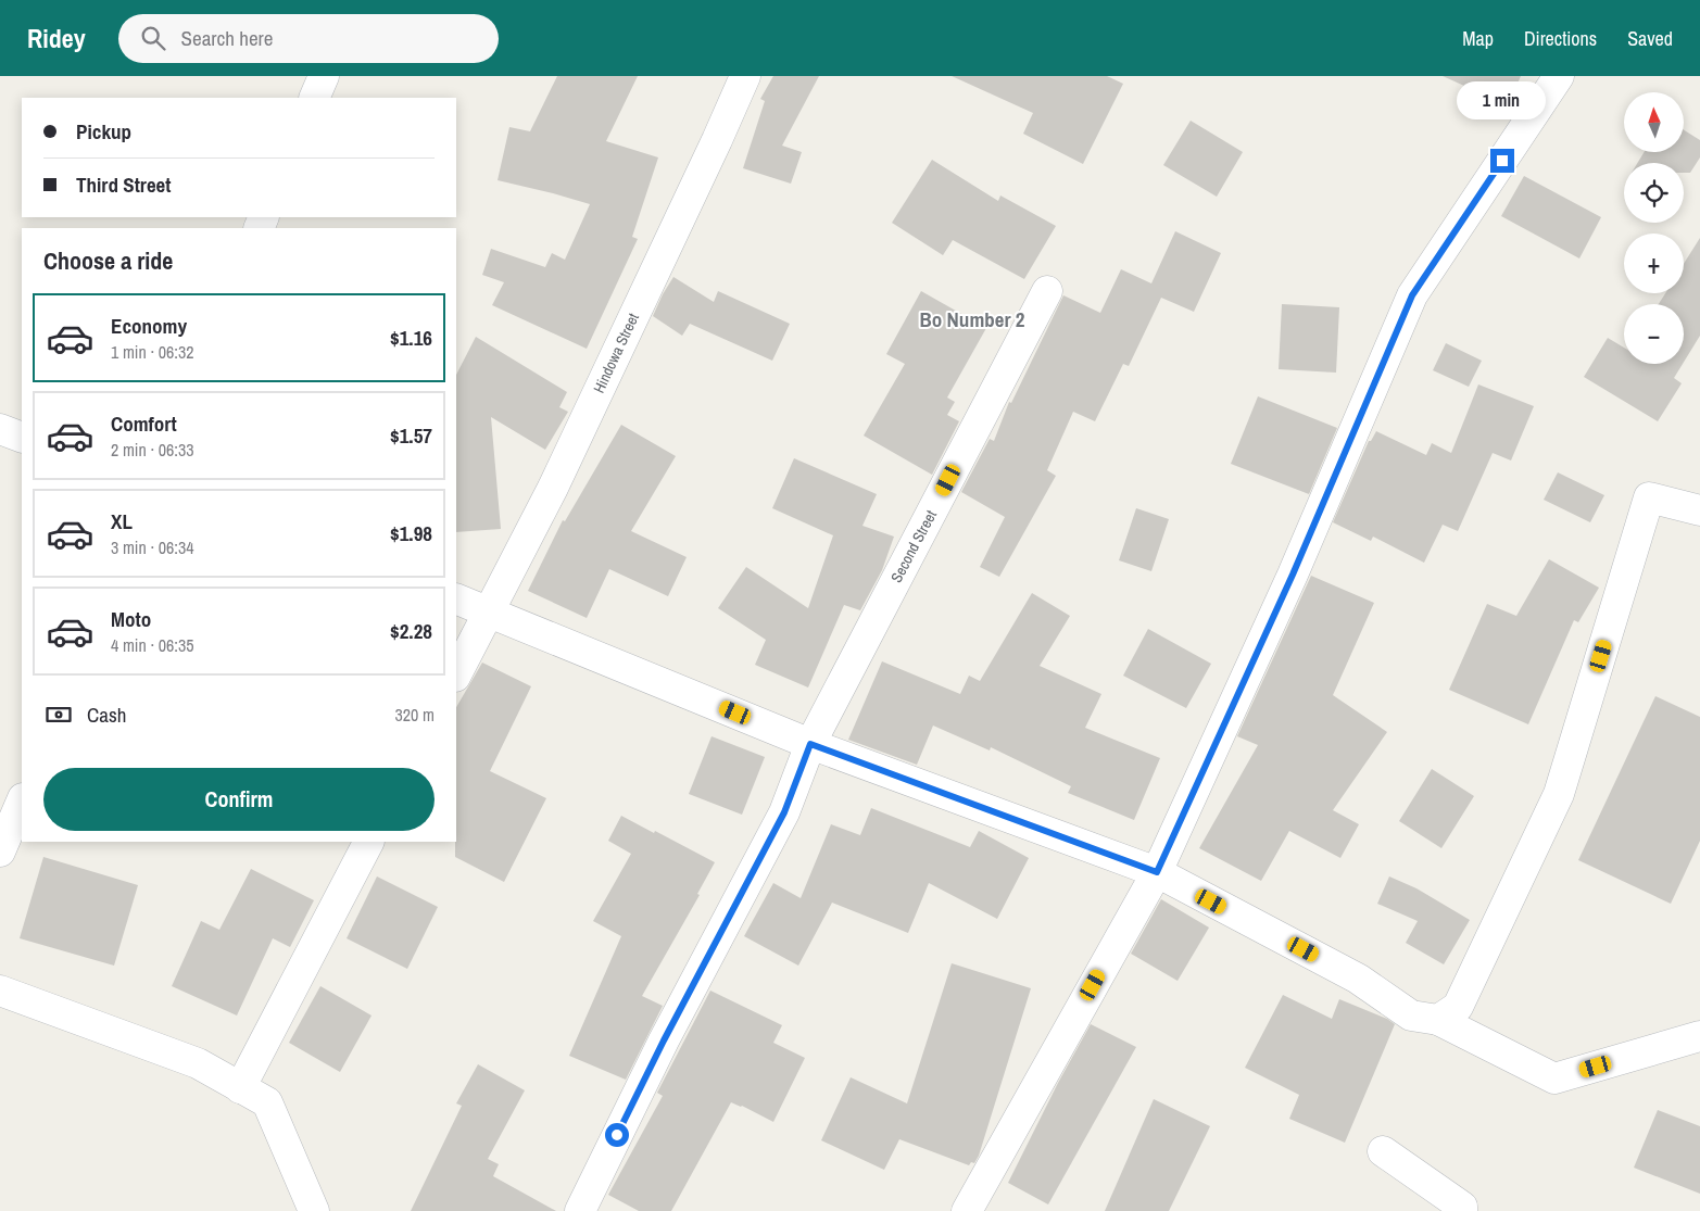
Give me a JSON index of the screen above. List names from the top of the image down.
{
  "streets": {
    "street": ["Hindowa Street", "Second Street"]
  },
  "districts": ["Bo Number 2"],
  "north": "top",
  "page": {
    "header": "Ridey",
    "search": "Search here",
    "nav": ["Map", "Directions", "Saved"],
    "bubble": "1 min",
    "map_buttons": ["+", "−"],
    "banner": ["Pickup", "Third Street"],
    "heading": "Choose a ride",
    "list": [
      {
        "name": "Economy",
        "note": "1 min · 06:32",
        "value": "$1.16"
      },
      {
        "name": "Comfort",
        "note": "2 min · 06:33",
        "value": "$1.57"
      },
      {
        "name": "XL",
        "note": "3 min · 06:34",
        "value": "$1.98"
      },
      {
        "name": "Moto",
        "note": "4 min · 06:35",
        "value": "$2.28"
      }
    ],
    "pay": ["Cash", "320 m"],
    "buttons": "Confirm"
  }
}
